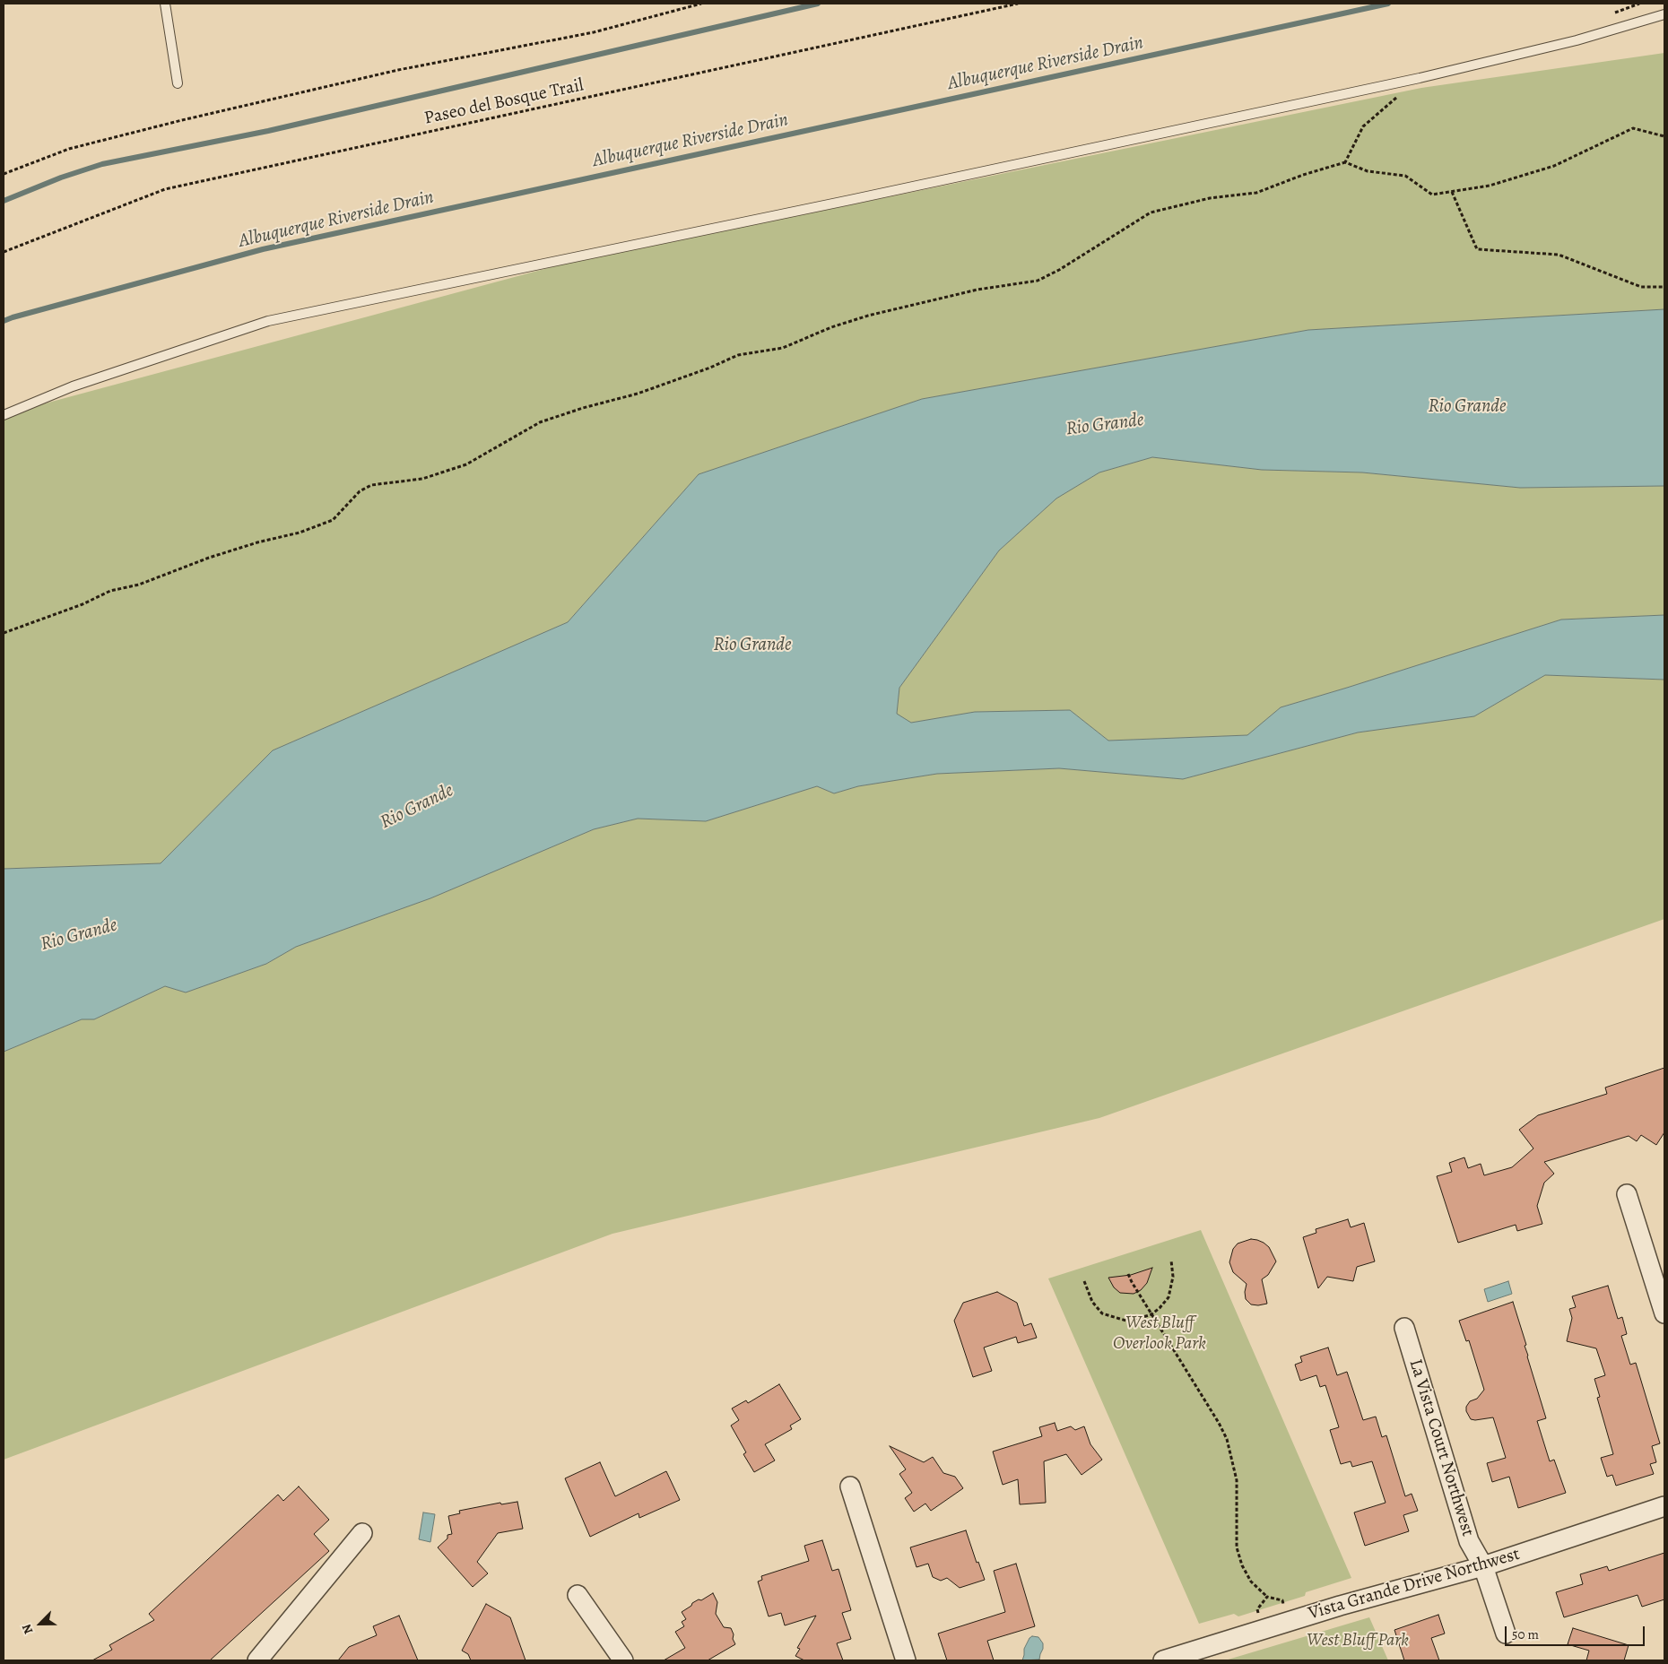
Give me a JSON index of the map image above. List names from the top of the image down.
{
  "streets": {
    "street": ["La Vista Court Northwest", "Vista Grande Drive Northwest"],
    "path": ["Paseo del Bosque Trail"]
  },
  "crossings": [
    ["La Vista Court Northwest", "Vista Grande Drive Northwest"]
  ],
  "water": ["Albuquerque Riverside Drain", "Rio Grande"],
  "parks": ["West Bluff Overlook Park", "West Bluff Park"],
  "scale_bar": "50 m",
  "north": "bottom left"
}
